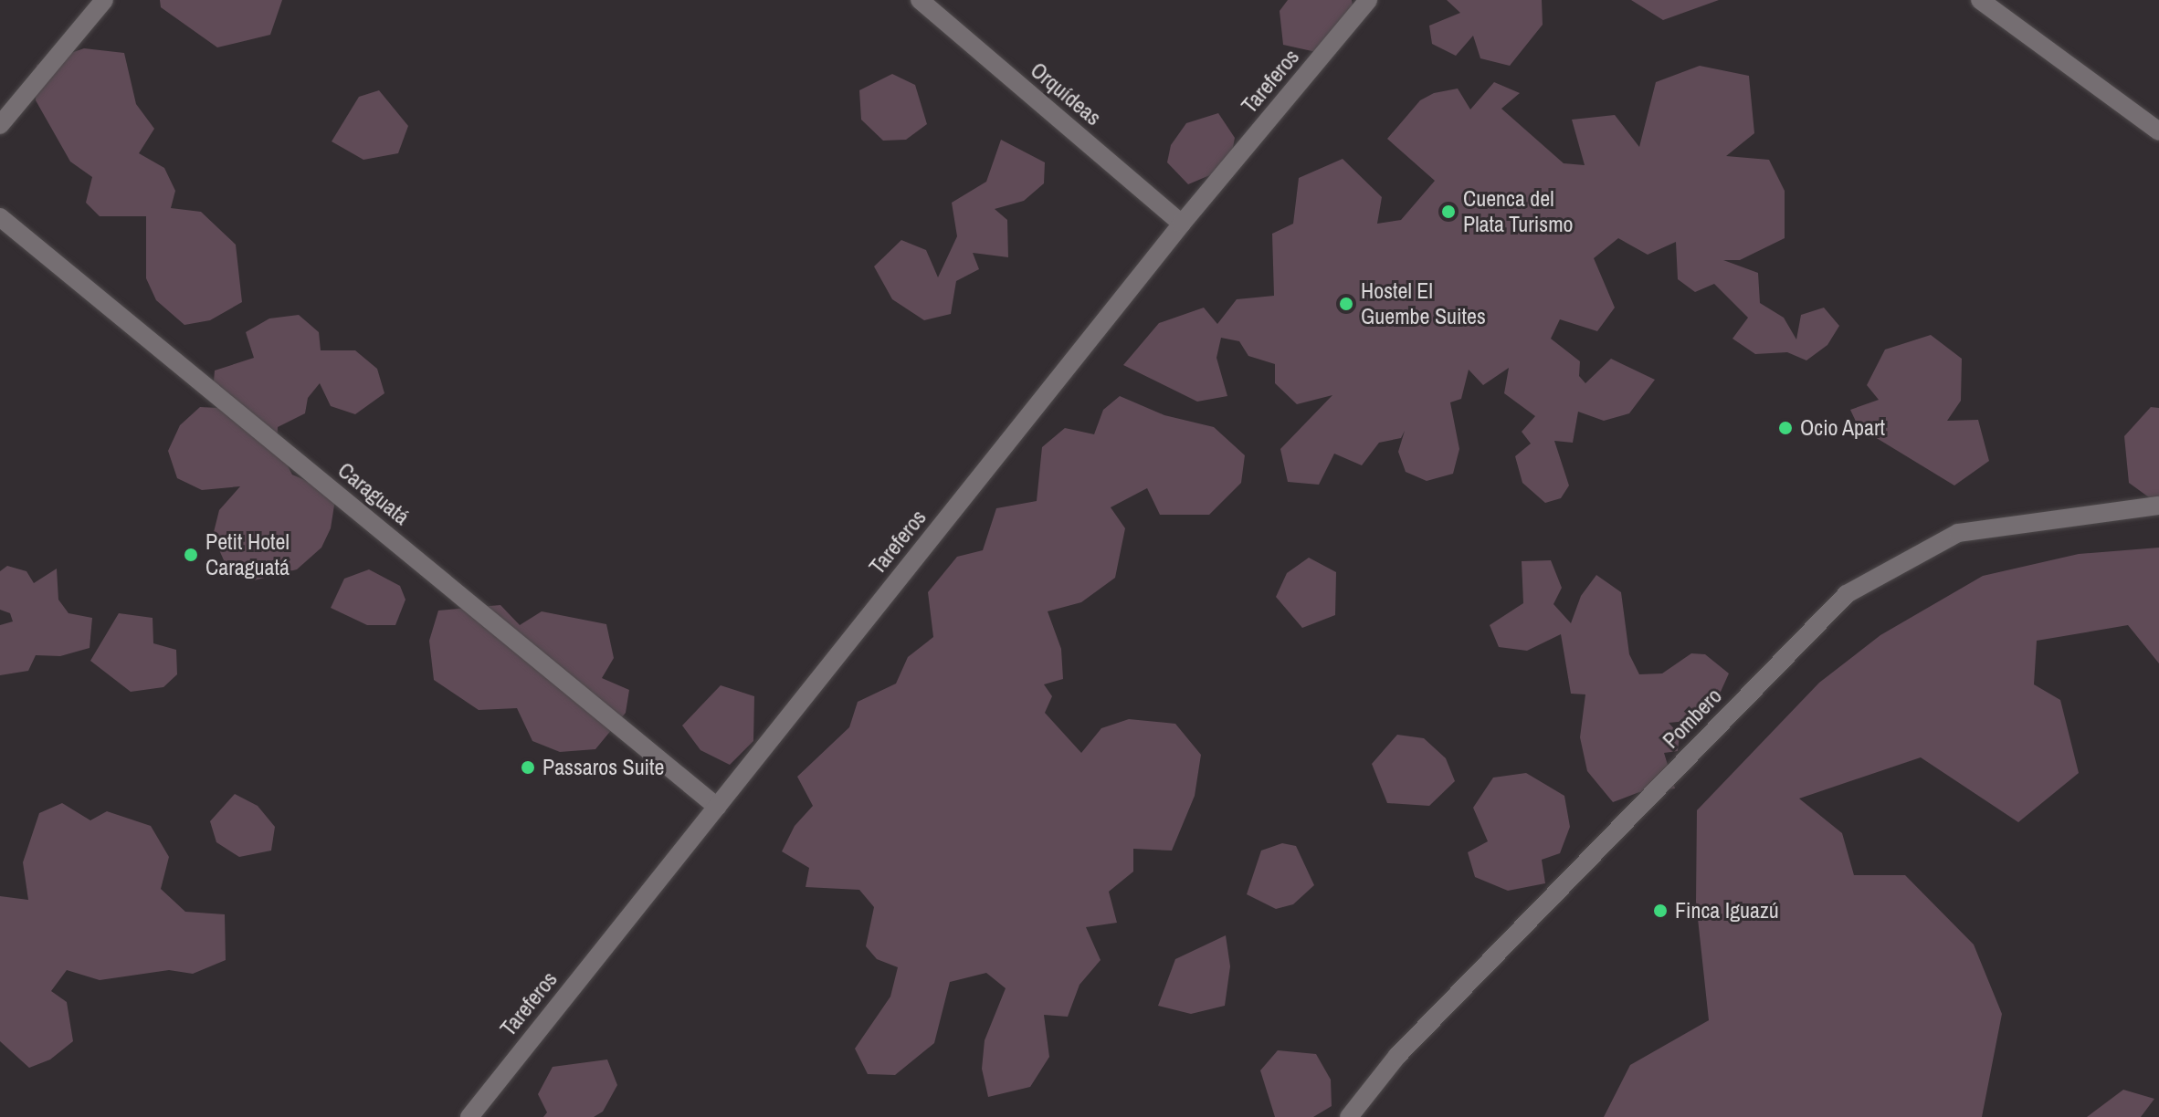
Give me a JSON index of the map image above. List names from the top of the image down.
{
  "streets": {
    "street": [
      "Tareferos",
      "Orquídeas",
      "Caraguatá",
      "Pombero"
    ]
  },
  "crossings": [
    ["Tareferos", "Orquídeas"],
    ["Tareferos", "Caraguatá"]
  ],
  "places": [
    "Cuenca del Plata Turismo",
    "Hostel El Guembe Suites",
    "Ocio Apart",
    "Petit Hotel Caraguatá",
    "Passaros Suite",
    "Finca Iguazú"
  ]
}
